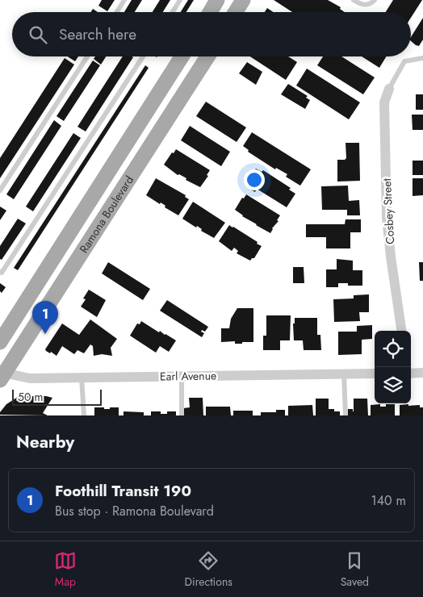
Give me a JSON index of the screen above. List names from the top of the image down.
{
  "streets": {
    "main road": ["Ramona Boulevard"],
    "street": ["Cosbey Street", "Earl Avenue"]
  },
  "crossings": [
    ["Ramona Boulevard", "Earl Avenue"]
  ],
  "scale_bar": "50 m",
  "page": {
    "search": "Search here",
    "pins": "1",
    "scale": "50 m",
    "heading": "Nearby",
    "list": [
      {
        "mark": "1",
        "name": "Foothill Transit 190",
        "note": "Bus stop · Ramona Boulevard",
        "value": "140 m"
      }
    ],
    "nav": ["Map", "Directions", "Saved"]
  }
}
